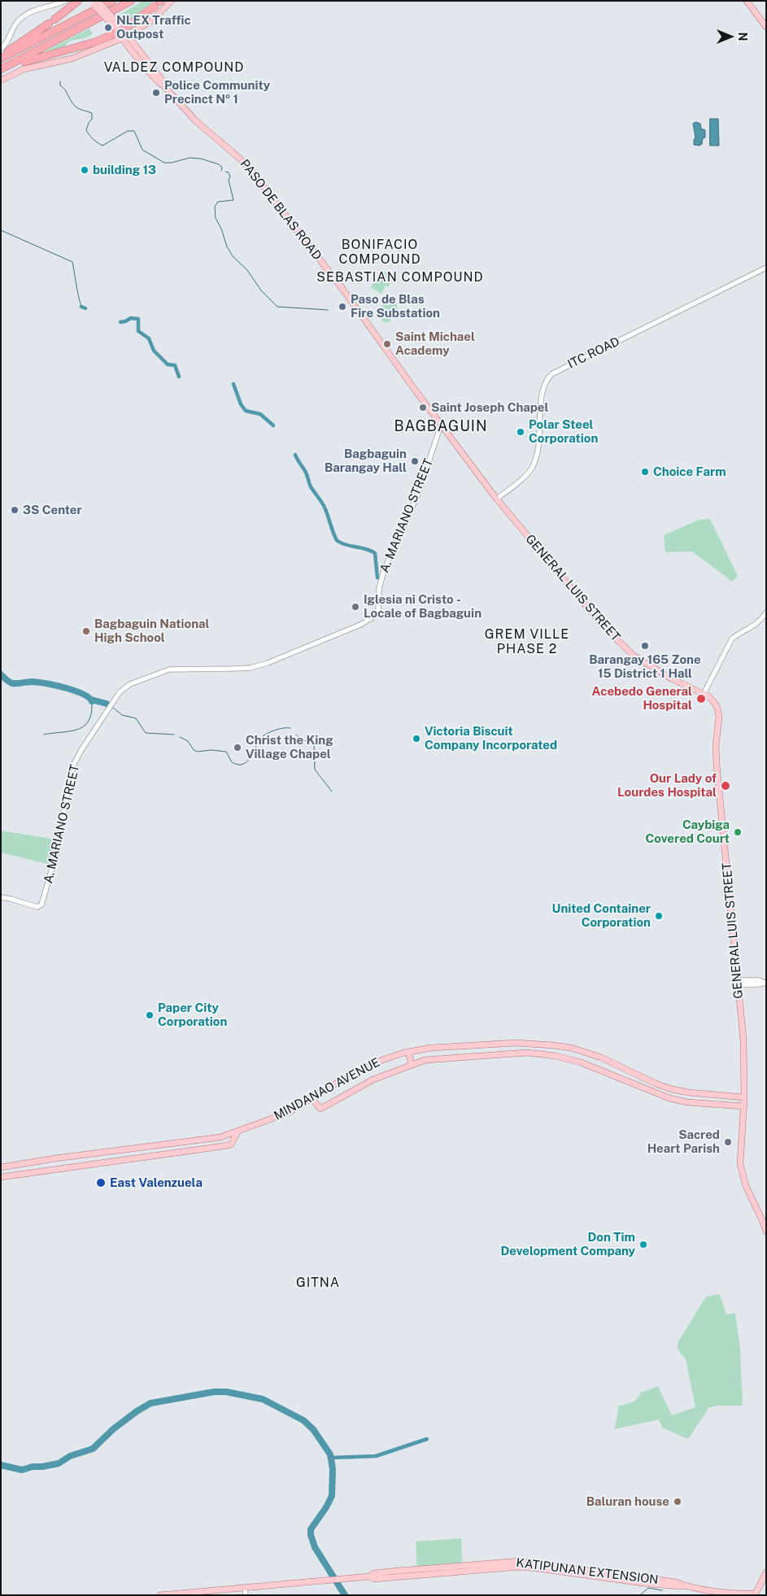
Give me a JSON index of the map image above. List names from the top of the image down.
{
  "streets": {
    "main road": [
      "PASO DE BLAS ROAD",
      "GENERAL LUIS STREET",
      "MINDANAO AVENUE",
      "KATIPUNAN EXTENSION"
    ],
    "street": ["ITC ROAD", "A. MARIANO STREET"]
  },
  "crossings": [
    ["PASO DE BLAS ROAD", "GENERAL LUIS STREET"],
    ["ITC ROAD", "GENERAL LUIS STREET"],
    ["A. MARIANO STREET", "GENERAL LUIS STREET"],
    ["GENERAL LUIS STREET", "MINDANAO AVENUE"]
  ],
  "districts": [
    "VALDEZ COMPOUND",
    "BONIFACIO COMPOUND",
    "SEBASTIAN COMPOUND",
    "BAGBAGUIN",
    "GREM VILLE PHASE 2",
    "GITNA"
  ],
  "places": [
    "NLEX Traffic Outpost",
    "Police Community Precinct № 1",
    "building 13",
    "Paso de Blas Fire Substation",
    "Saint Michael Academy",
    "Saint Joseph Chapel",
    "Polar Steel Corporation",
    "Bagbaguin Barangay Hall",
    "Choice Farm",
    "3S Center",
    "Iglesia ni Cristo - Locale of Bagbaguin",
    "Bagbaguin National High School",
    "Barangay 165 Zone 15 District 1 Hall",
    "Acebedo General Hospital",
    "Victoria Biscuit Company Incorporated",
    "Christ the King Village Chapel",
    "Our Lady of Lourdes Hospital",
    "Caybiga Covered Court",
    "United Container Corporation",
    "Paper City Corporation",
    "Sacred Heart Parish",
    "East Valenzuela",
    "Don Tim Development Company",
    "Baluran house"
  ],
  "north": "right"
}
